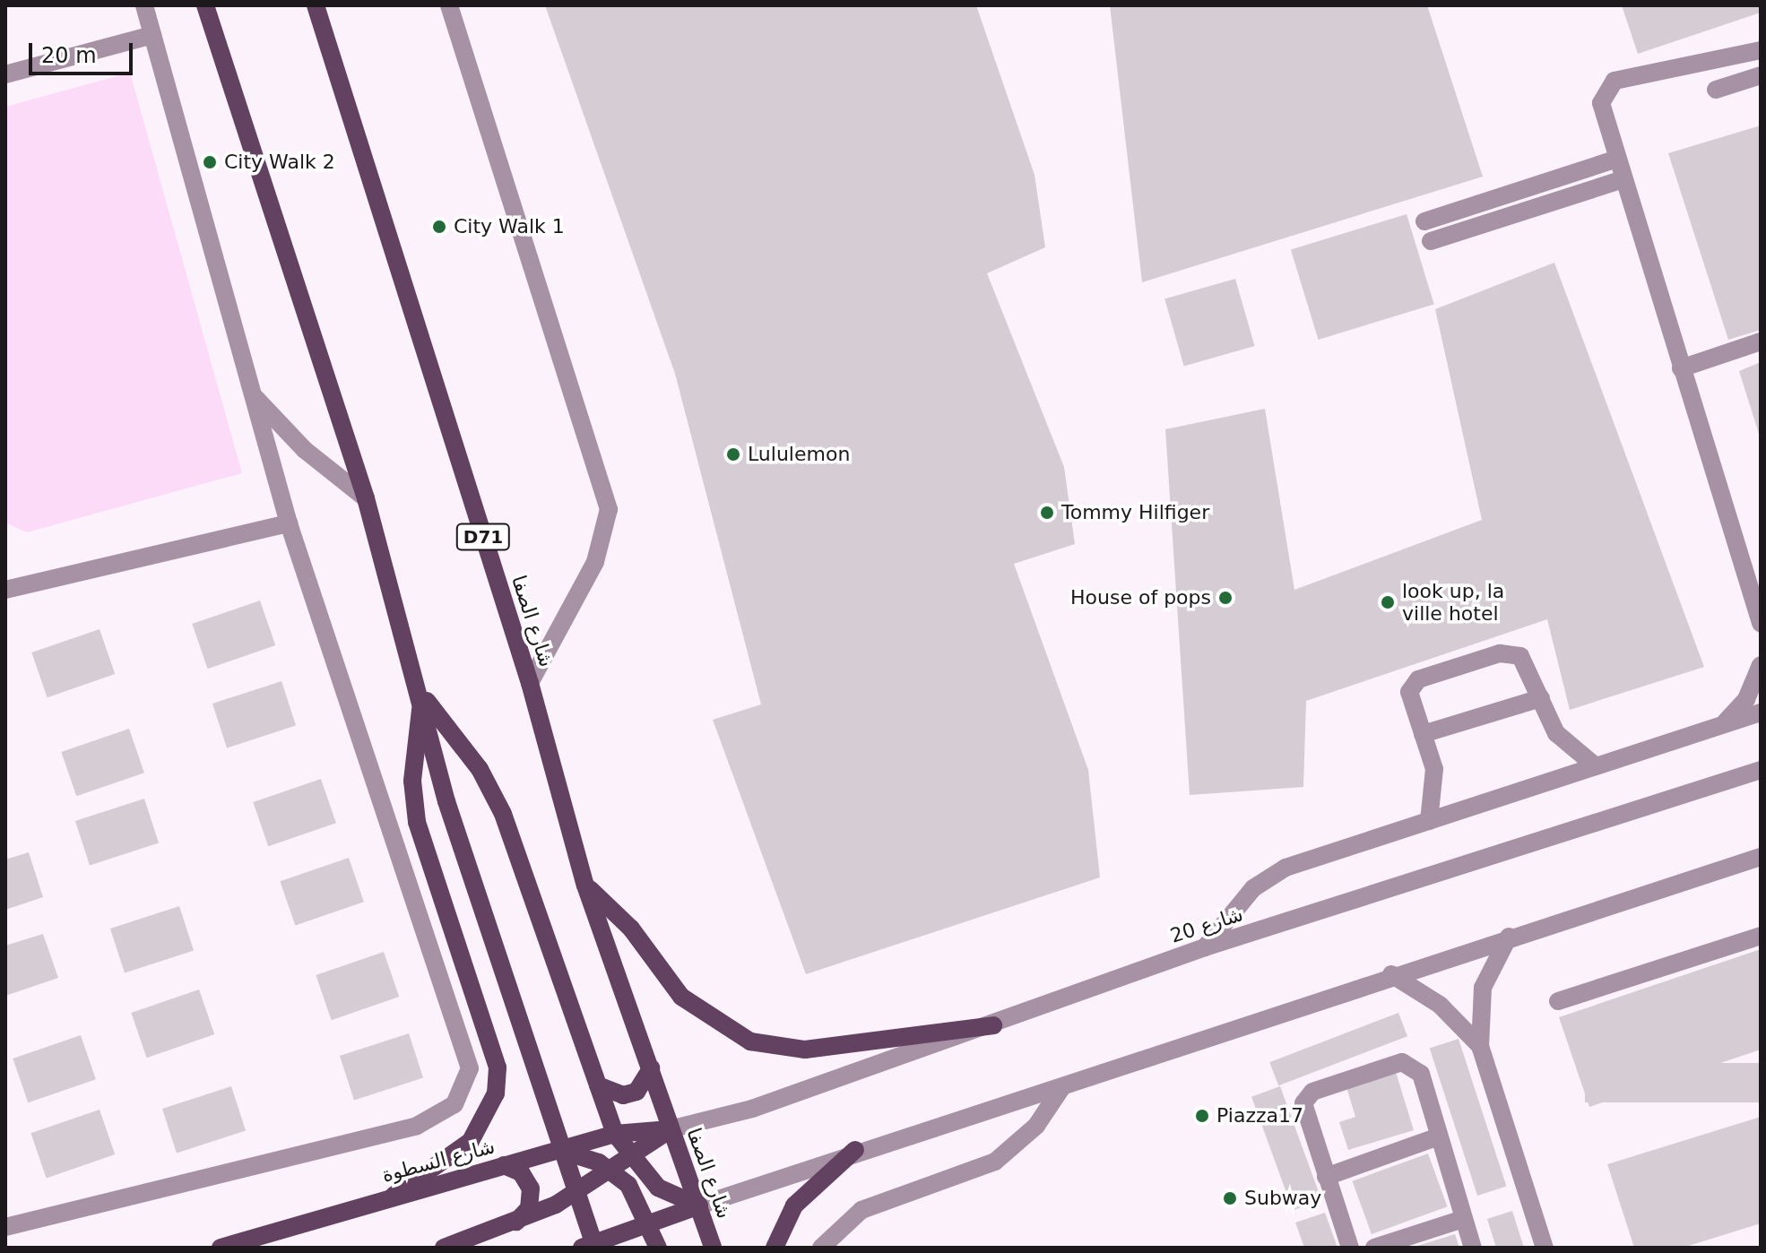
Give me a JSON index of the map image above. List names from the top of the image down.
{
  "streets": {
    "main road": ["D71", "شارع الصفا", "شارع السطوة"],
    "street": ["شارع 20"]
  },
  "crossings": [
    ["شارع الصفا", "شارع 20"],
    ["شارع الصفا", "شارع السطوة"],
    ["شارع 20", "شارع السطوة"]
  ],
  "places": [
    "City Walk 2",
    "City Walk 1",
    "Lululemon",
    "Tommy Hilfiger",
    "House of pops",
    "look up, la ville hotel",
    "Piazza17",
    "Subway"
  ],
  "scale_bar": "20 m"
}
